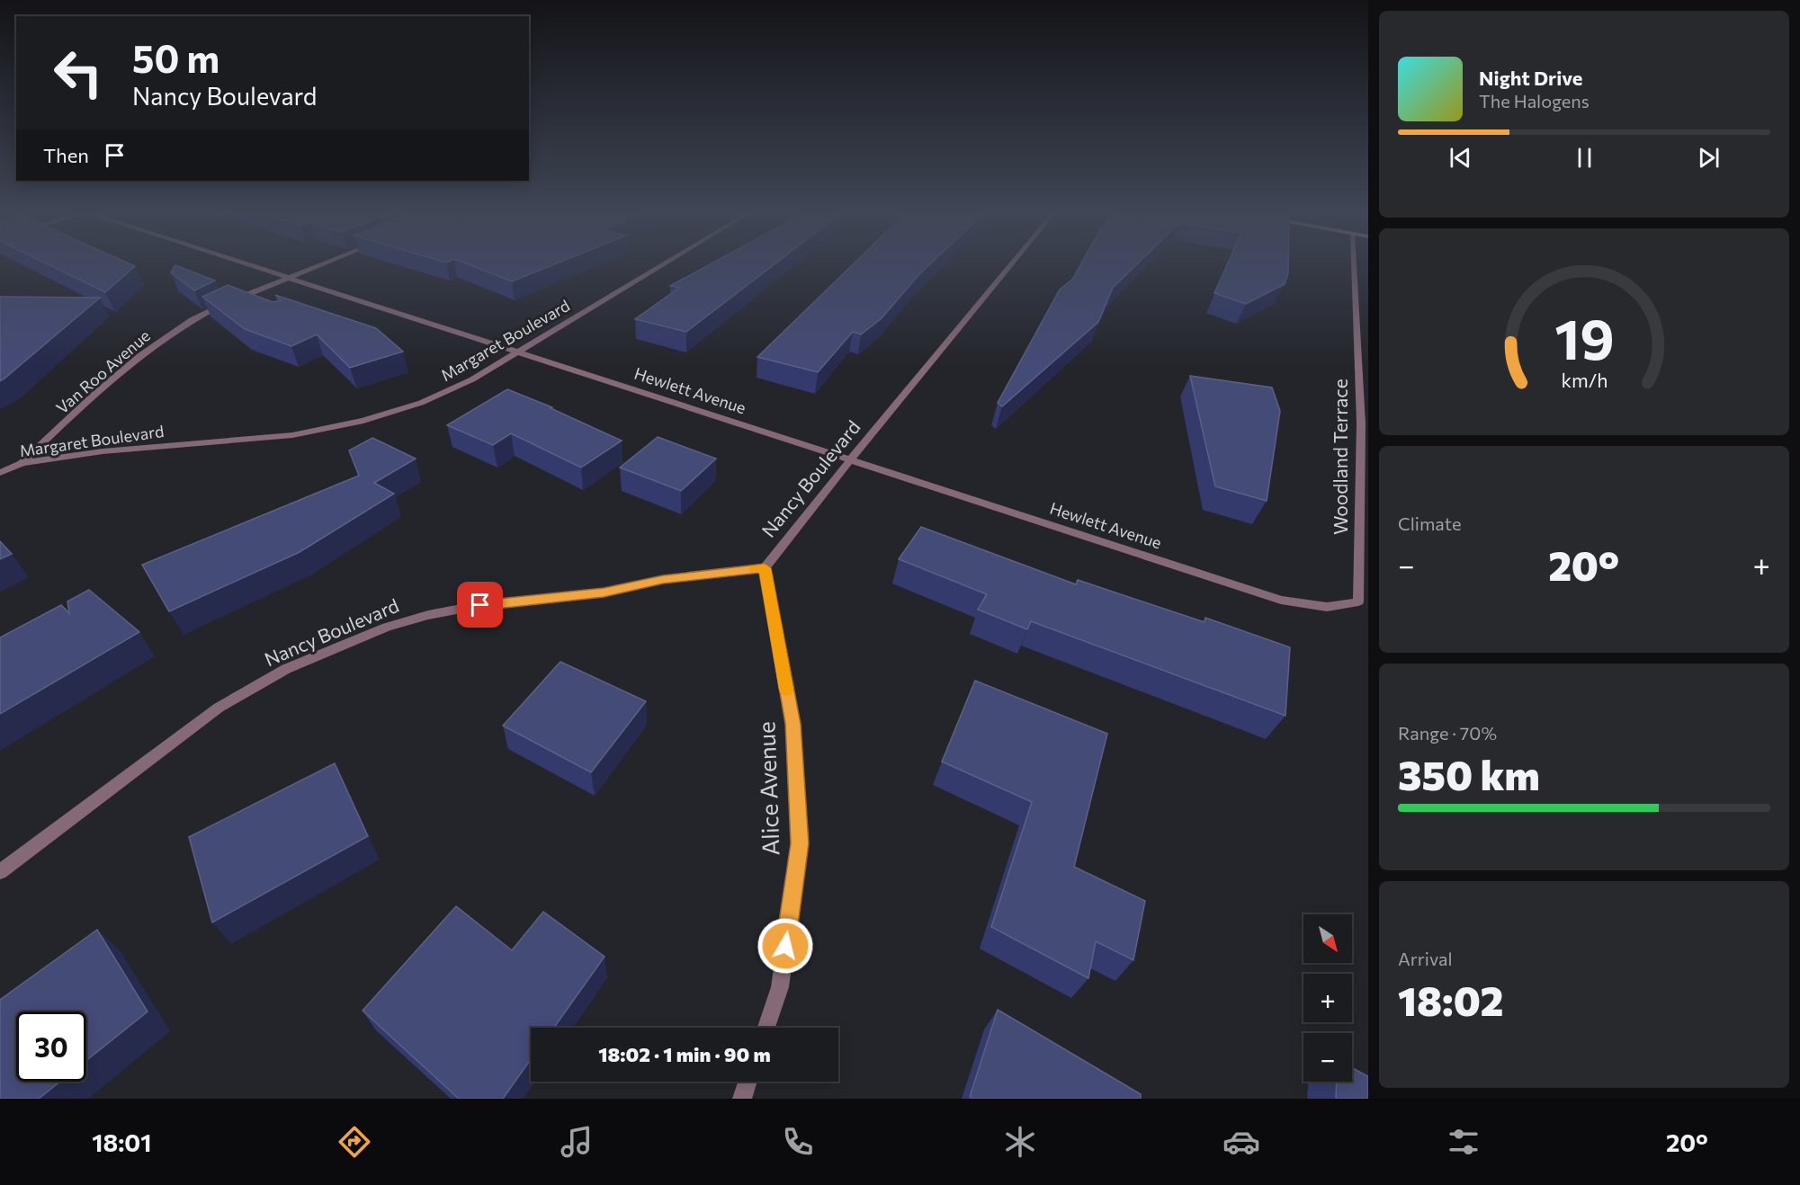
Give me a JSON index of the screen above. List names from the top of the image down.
{
  "streets": {
    "street": [
      "Margaret Boulevard",
      "Van Roo Avenue",
      "Hewlett Avenue",
      "Woodland Terrace",
      "Nancy Boulevard",
      "Alice Avenue"
    ]
  },
  "crossings": [
    ["Margaret Boulevard", "Van Roo Avenue"],
    ["Margaret Boulevard", "Hewlett Avenue"],
    ["Van Roo Avenue", "Hewlett Avenue"],
    ["Hewlett Avenue", "Woodland Terrace"],
    ["Hewlett Avenue", "Nancy Boulevard"],
    ["Nancy Boulevard", "Alice Avenue"]
  ],
  "north": "bottom right",
  "page": {
    "turn": ["50 m", "Nancy Boulevard"],
    "song": ["Night Drive", "The Halogens"],
    "then": "Then",
    "tile": [
      "Climate",
      ["Range · 70%", "350 km"],
      ["Arrival", "18:02"]
    ],
    "heat": ["−", "20°", "+"],
    "map_buttons": ["+", "−"],
    "limit": "30",
    "trip": "18:02 · 1 min · 90 m",
    "tabs": ["18:01", "20°"],
    "gauge": ["19", "km/h"]
  }
}
